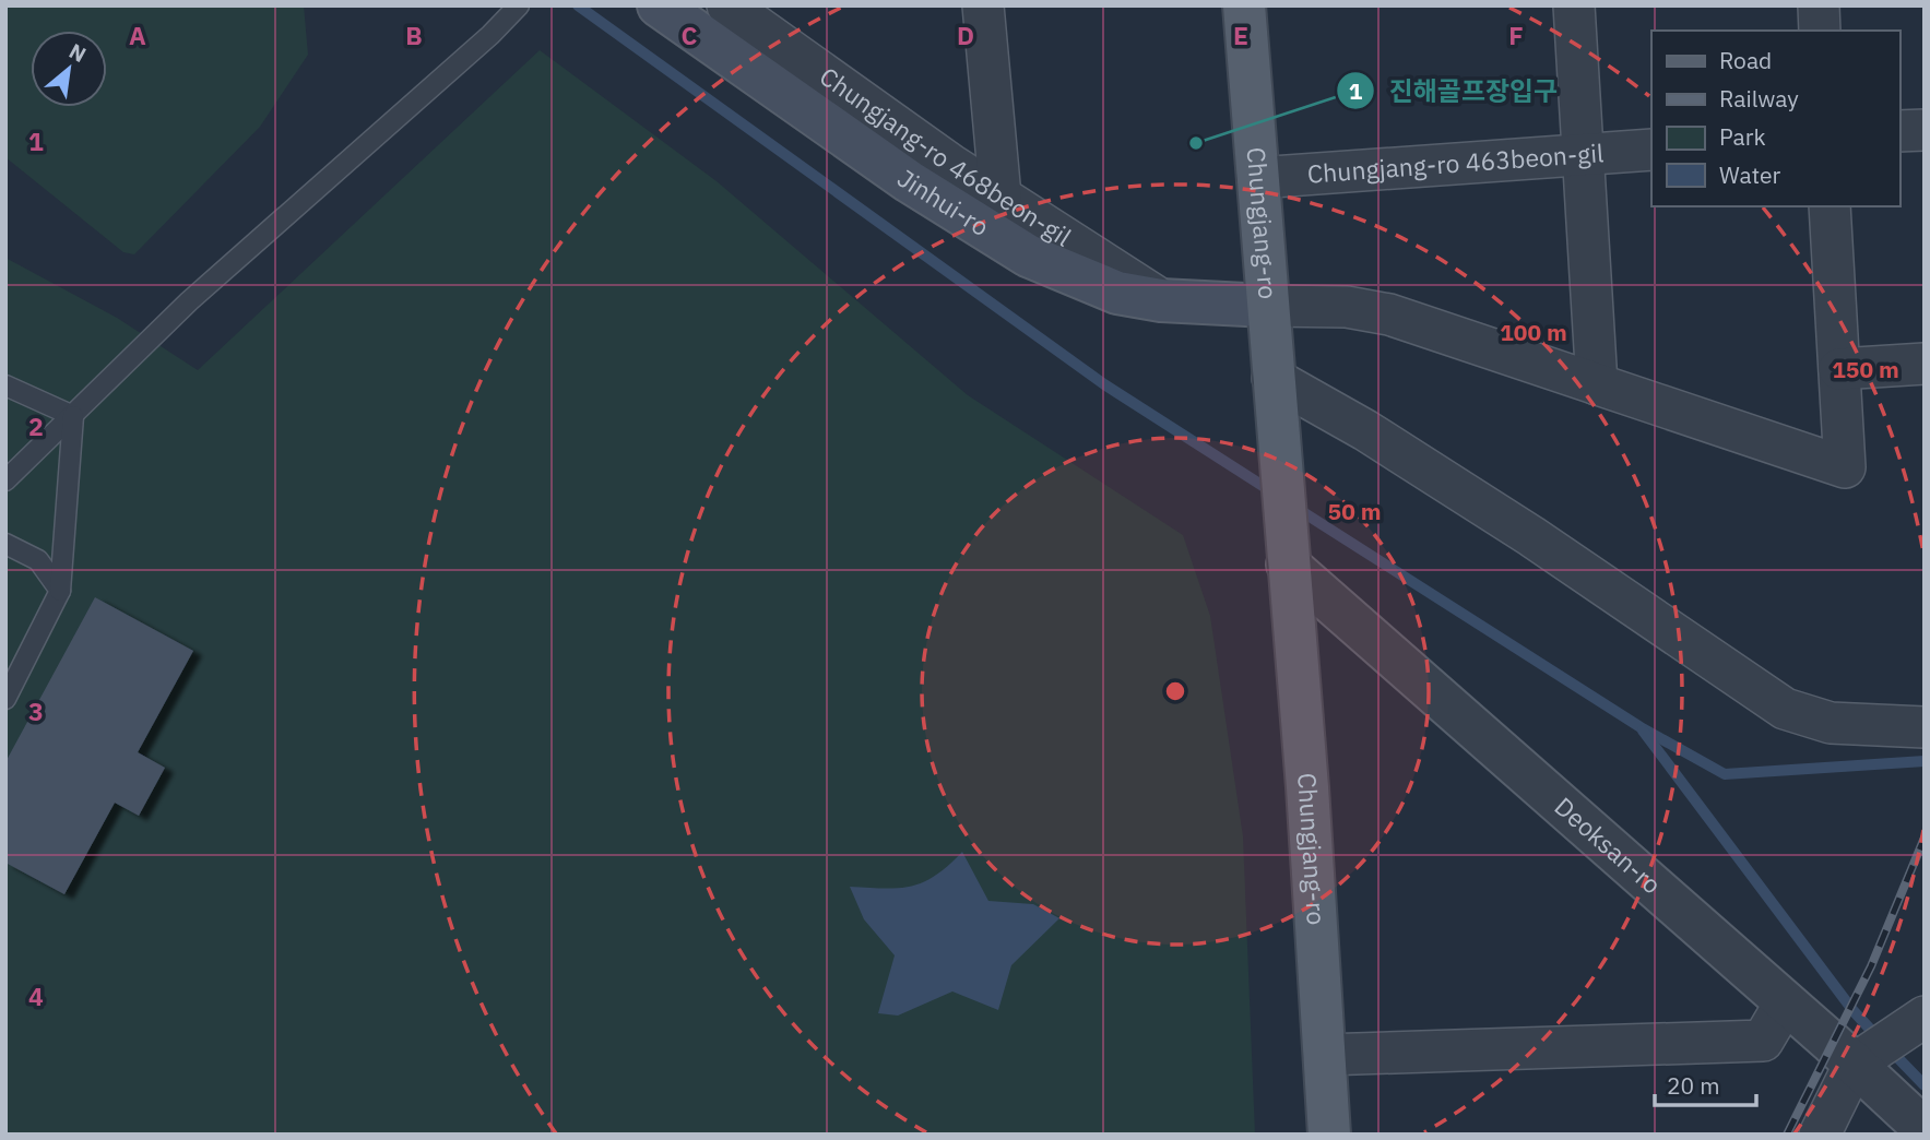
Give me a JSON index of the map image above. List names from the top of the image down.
{
  "streets": {
    "main road": ["Jinhui-ro", "Chungjang-ro"],
    "street": ["Chungjang-ro 468beon-gil", "Chungjang-ro 463beon-gil", "Deoksan-ro"]
  },
  "crossings": [
    ["Chungjang-ro 468beon-gil", "Jinhui-ro"],
    ["Chungjang-ro 463beon-gil", "Chungjang-ro"],
    ["Jinhui-ro", "Chungjang-ro"],
    ["Chungjang-ro", "Deoksan-ro"]
  ],
  "places": ["진해골프장입구"],
  "legend": [
    "Road",
    "Railway",
    "Park",
    "Water"
  ],
  "scale_bar": "20 m",
  "north": "top right",
  "grid": {
    "columns": [
      "A",
      "B",
      "C",
      "D",
      "E",
      "F"
    ],
    "rows": [
      "1",
      "2",
      "3",
      "4"
    ]
  },
  "rings": ["100 m", "150 m", "50 m"]
}
